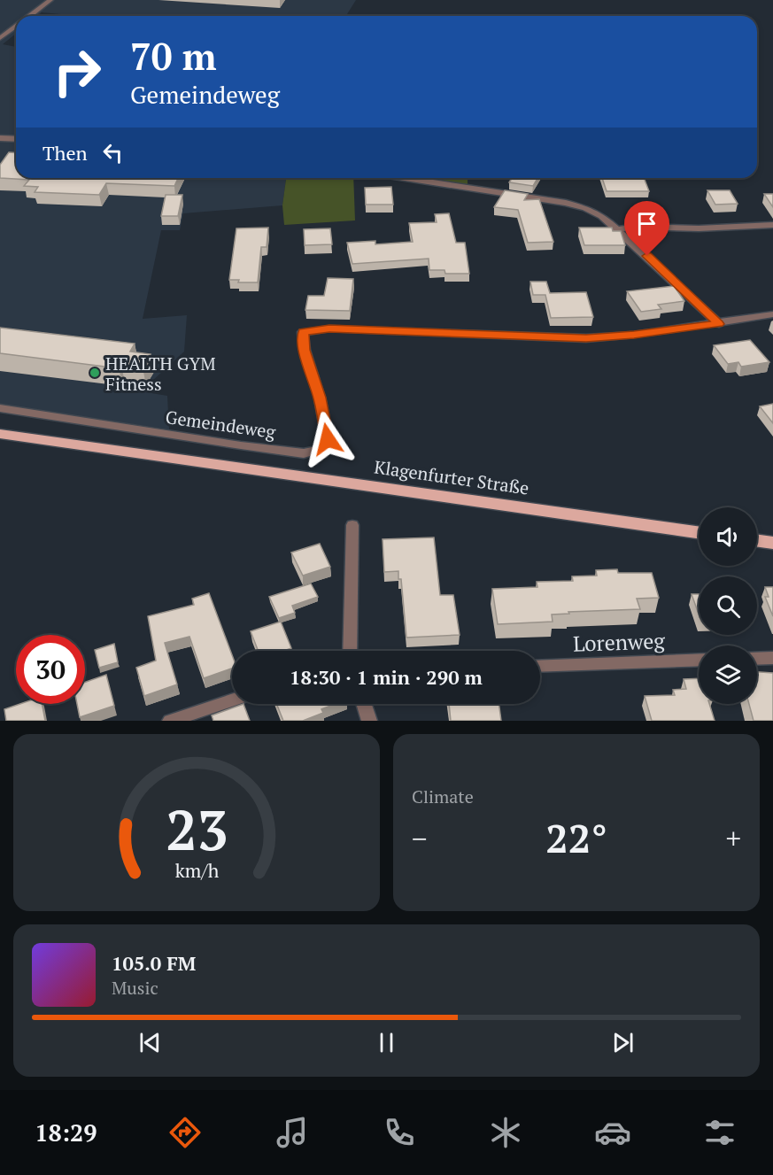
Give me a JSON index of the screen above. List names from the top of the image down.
{
  "streets": {
    "main road": ["Klagenfurter Straße"],
    "street": ["Gemeindeweg", "Lorenweg"]
  },
  "places": ["HEALTH GYM Fitness"],
  "page": {
    "turn": ["70 m", "Gemeindeweg"],
    "then": "Then",
    "limit": "30",
    "trip": "18:30 · 1 min · 290 m",
    "tile": "Climate",
    "heat": ["−", "22°", "+"],
    "song": ["105.0 FM", "Music"],
    "tabs": "18:29",
    "gauge": ["23", "km/h"]
  }
}
